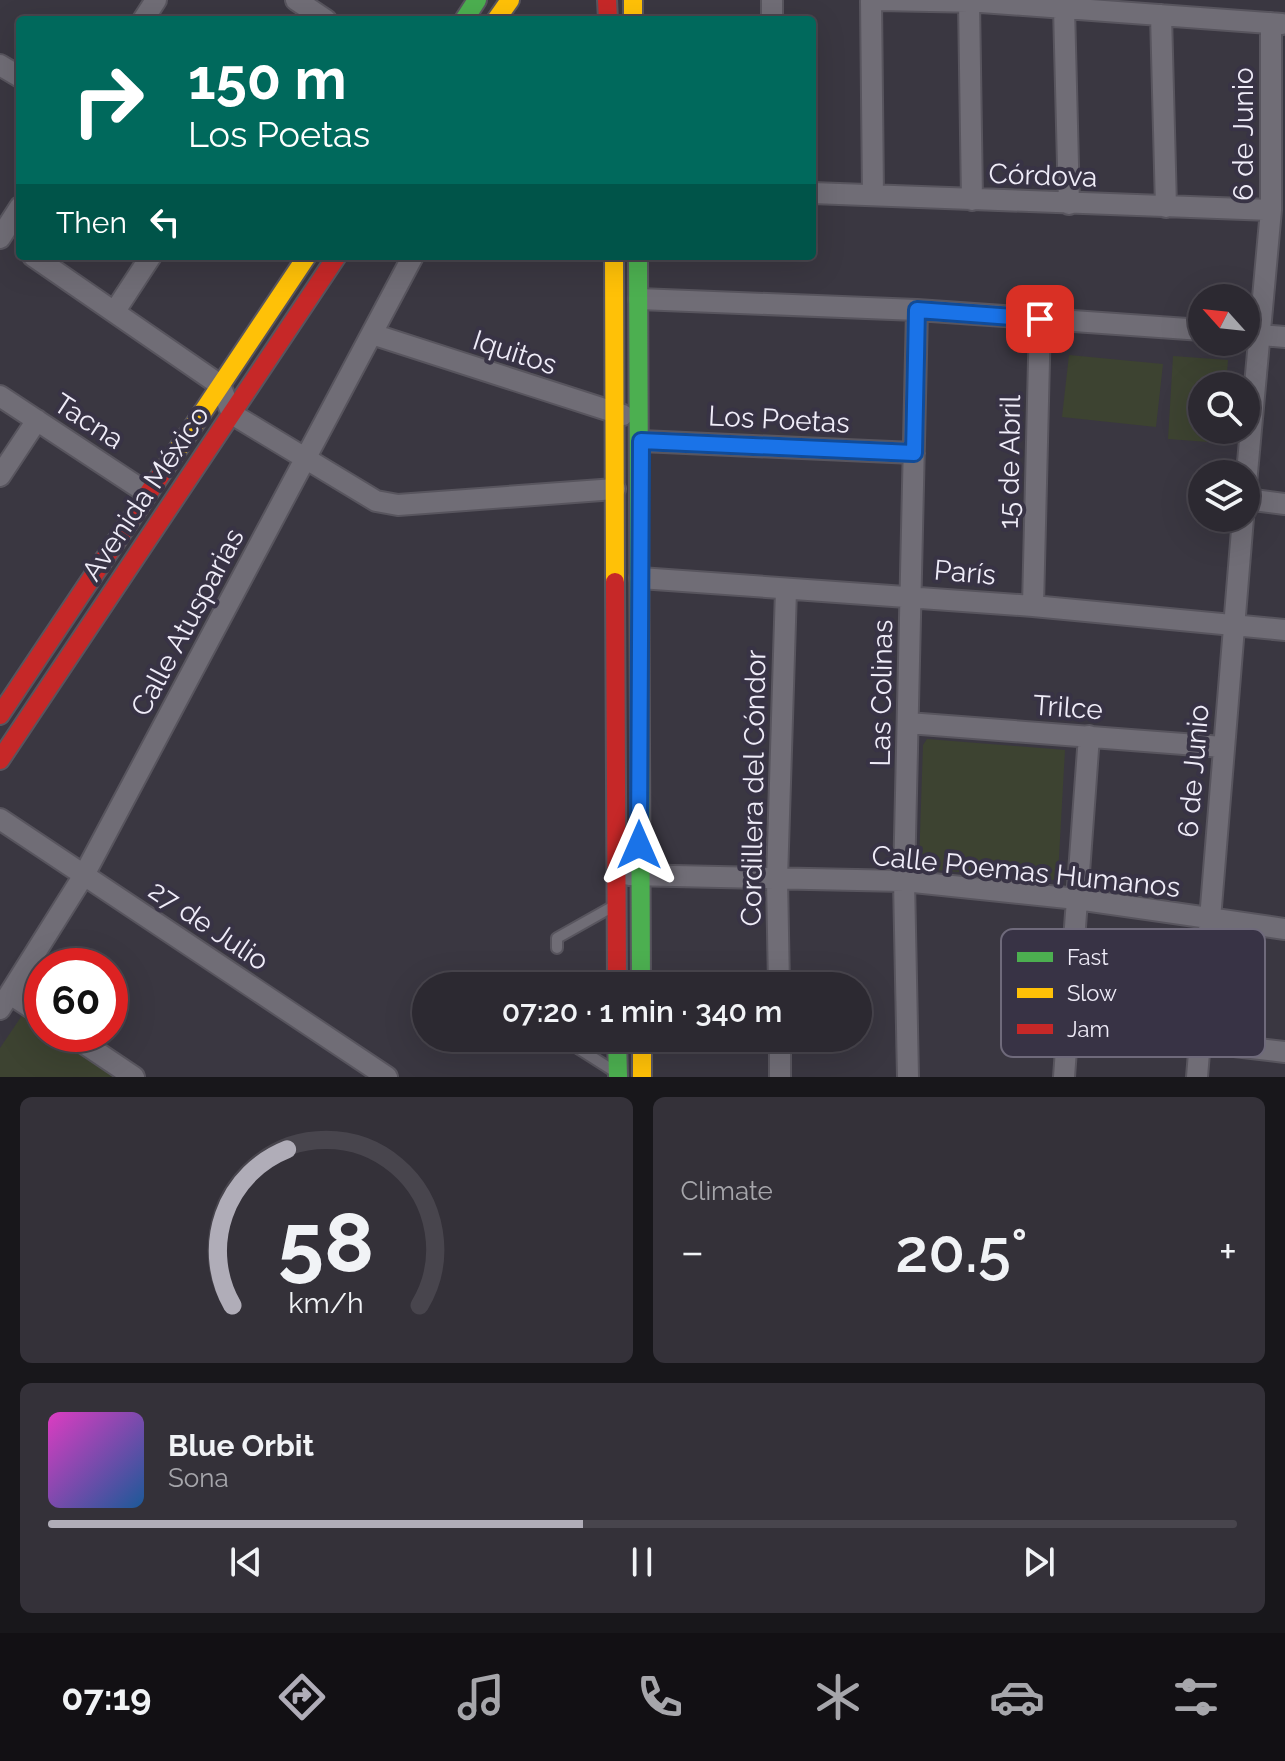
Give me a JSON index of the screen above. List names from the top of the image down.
{
  "streets": {
    "main road": ["Avenida México"],
    "street": [
      "6 de Junio",
      "Córdova",
      "Iquitos",
      "Los Poetas",
      "Tacna",
      "15 de Abril",
      "París",
      "Calle Atusparias",
      "Las Colinas",
      "Trilce",
      "Cordillera del Cóndor",
      "Calle Poemas Humanos",
      "27 de Julio"
    ]
  },
  "crossings": [
    ["6 de Junio", "Córdova"],
    ["6 de Junio", "París"],
    ["6 de Junio", "Trilce"],
    ["6 de Junio", "Calle Poemas Humanos"],
    ["Iquitos", "Calle Atusparias"],
    ["Los Poetas", "Las Colinas"],
    ["Tacna", "Avenida México"],
    ["15 de Abril", "París"],
    ["París", "Las Colinas"],
    ["París", "Cordillera del Cóndor"],
    ["Calle Atusparias", "27 de Julio"],
    ["Las Colinas", "Trilce"],
    ["Las Colinas", "Calle Poemas Humanos"],
    ["Cordillera del Cóndor", "Calle Poemas Humanos"]
  ],
  "legend": ["Fast", "Slow", "Jam"],
  "north": "top left",
  "page": {
    "turn": ["150 m", "Los Poetas"],
    "then": "Then",
    "limit": "60",
    "trip": "07:20 · 1 min · 340 m",
    "tile": "Climate",
    "heat": ["−", "20.5°", "+"],
    "song": ["Blue Orbit", "Sona"],
    "tabs": "07:19",
    "gauge": ["58", "km/h"]
  }
}
